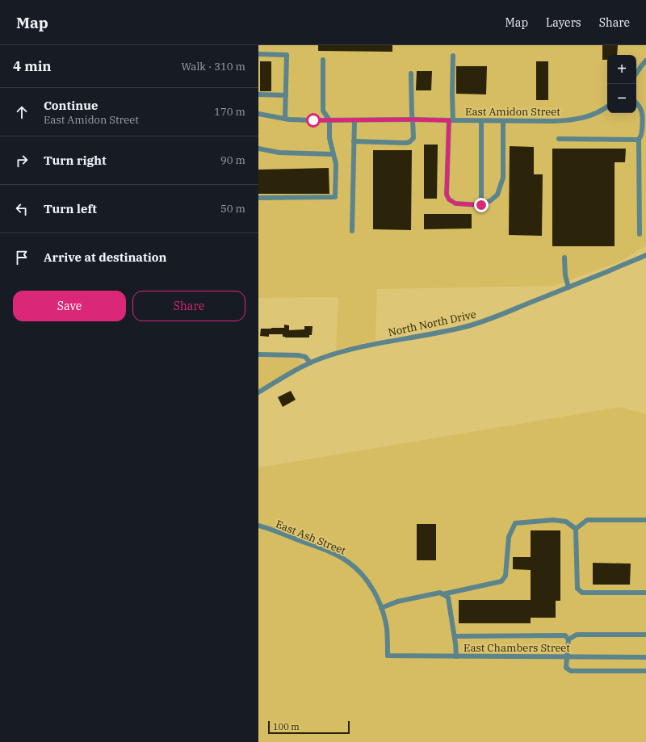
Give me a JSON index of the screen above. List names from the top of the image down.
{
  "streets": {
    "street": [
      "East Amidon Street",
      "North North Drive",
      "East Ash Street",
      "East Chambers Street"
    ]
  },
  "crossings": [
    ["East Ash Street", "East Chambers Street"]
  ],
  "scale_bar": "100 m",
  "page": {
    "header": "Map",
    "nav": ["Map", "Layers", "Share"],
    "heading": ["4 min", "Walk · 310 m"],
    "map_buttons": ["+", "−"],
    "list": [
      ["Continue", "East Amidon Street", "170 m"],
      ["Turn right", "90 m"],
      ["Turn left", "50 m"],
      "Arrive at destination"
    ],
    "buttons": ["Save", "Share"],
    "scale": "100 m"
  }
}
